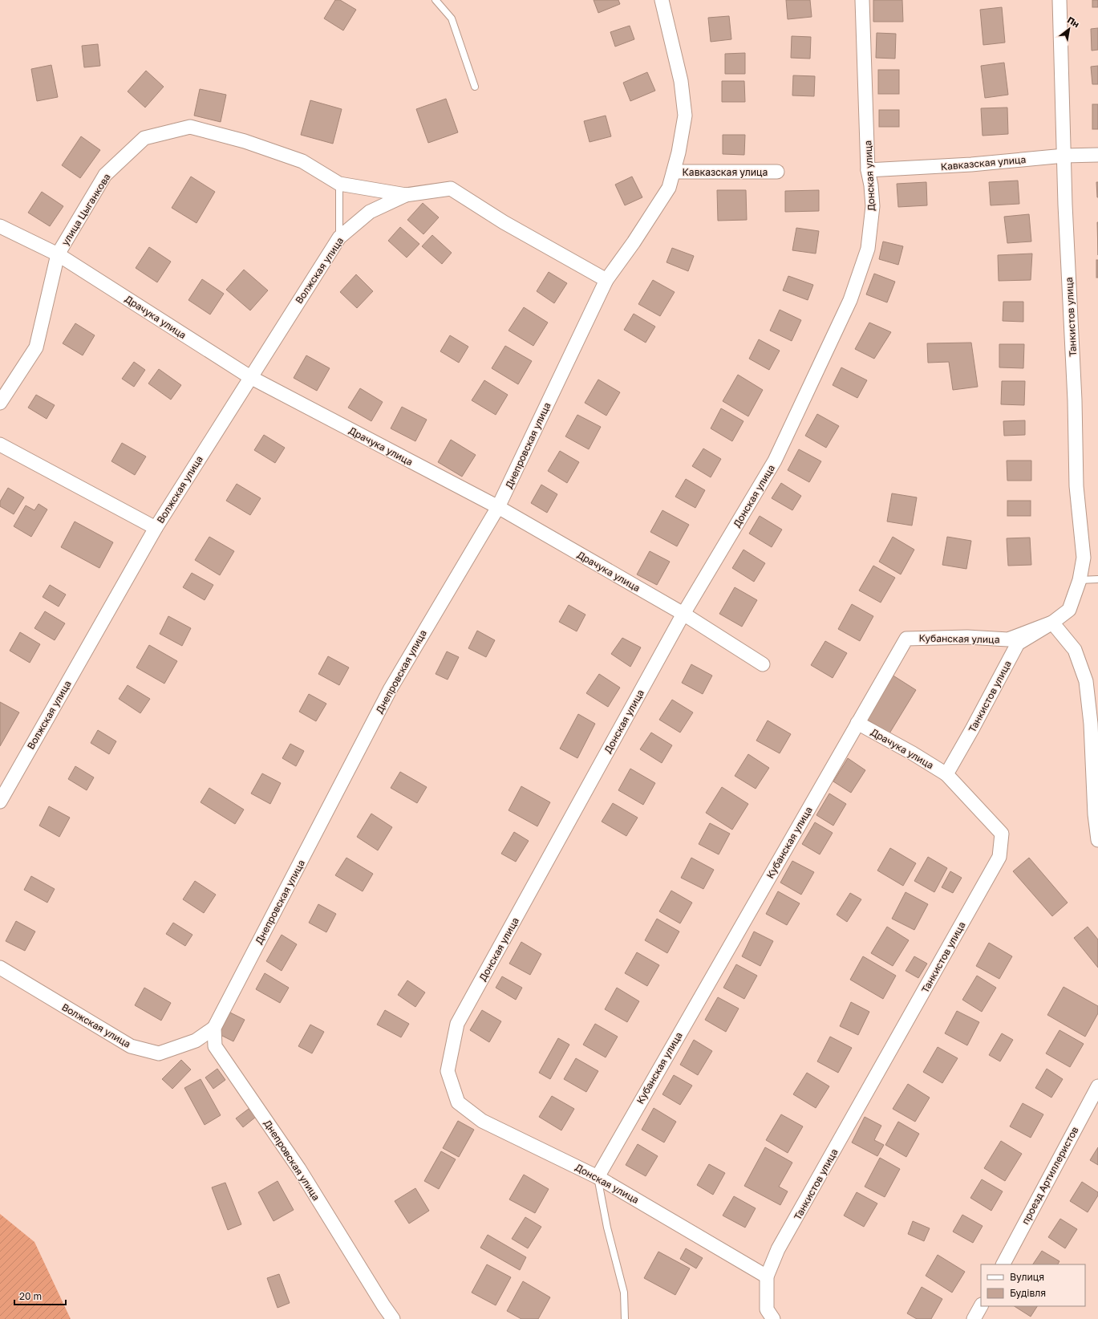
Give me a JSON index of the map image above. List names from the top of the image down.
{
  "streets": {
    "street": [
      "Кавказская улица",
      "Донская улица",
      "улица Цыганкова",
      "Волжская улица",
      "Драчука улица",
      "Танкистов улица",
      "Днепровская улица",
      "Кубанская улица",
      "проезд Артиллеристов"
    ]
  },
  "crossings": [
    ["Кавказская улица", "Донская улица"],
    ["Кавказская улица", "Танкистов улица"],
    ["Кавказская улица", "Днепровская улица"],
    ["Донская улица", "Драчука улица"],
    ["Донская улица", "Танкистов улица"],
    ["Донская улица", "Кубанская улица"],
    ["улица Цыганкова", "Волжская улица"],
    ["улица Цыганкова", "Драчука улица"],
    ["Волжская улица", "Драчука улица"],
    ["Волжская улица", "Днепровская улица"],
    ["Драчука улица", "Танкистов улица"],
    ["Драчука улица", "Днепровская улица"],
    ["Драчука улица", "Кубанская улица"],
    ["Танкистов улица", "Кубанская улица"]
  ],
  "legend": ["Вулиця", "Будівля"],
  "scale_bar": "20 m",
  "north": "top right"
}
